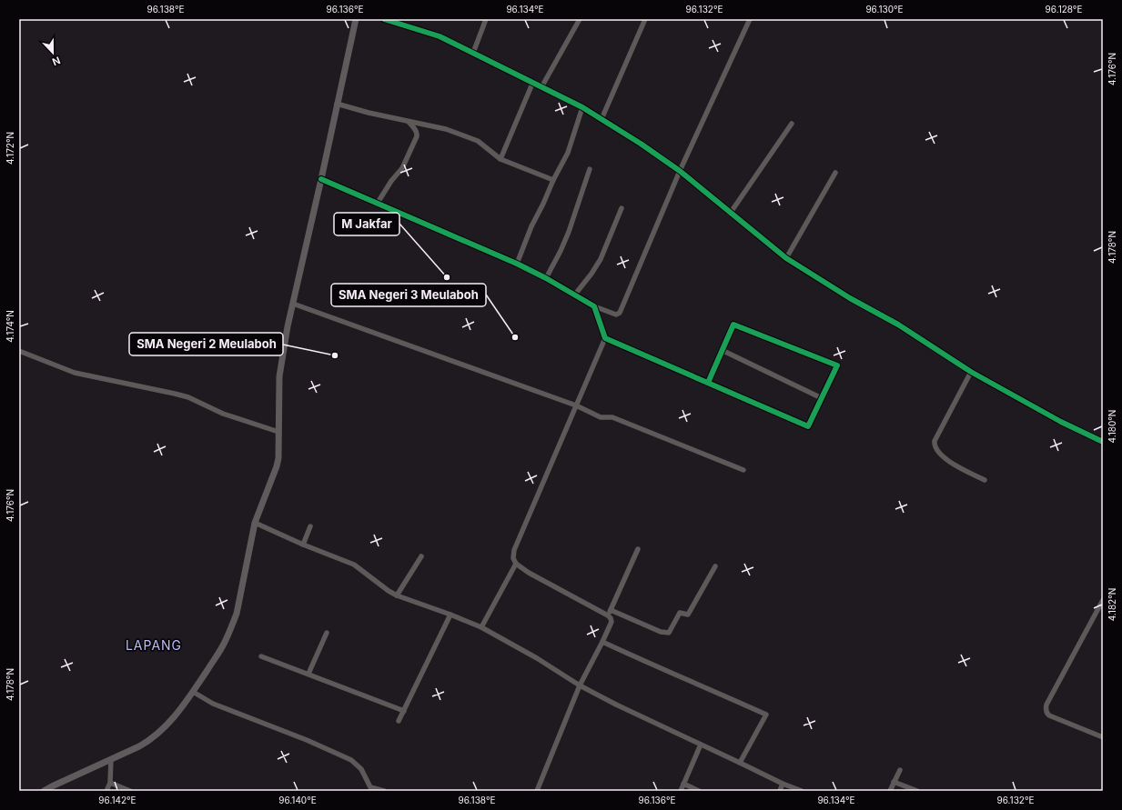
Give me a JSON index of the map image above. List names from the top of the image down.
{
  "districts": ["LAPANG"],
  "places": ["M Jakfar", "SMA Negeri 3 Meulaboh", "SMA Negeri 2 Meulaboh"],
  "north": "bottom",
  "coordinates": [
    "96.138°E",
    "96.136°E",
    "96.134°E",
    "96.132°E",
    "96.130°E",
    "96.128°E",
    "4.176°N",
    "4.172°N",
    "4.178°N",
    "4.174°N",
    "4.180°N",
    "4.182°N",
    "96.142°E",
    "96.140°E"
  ]
}
